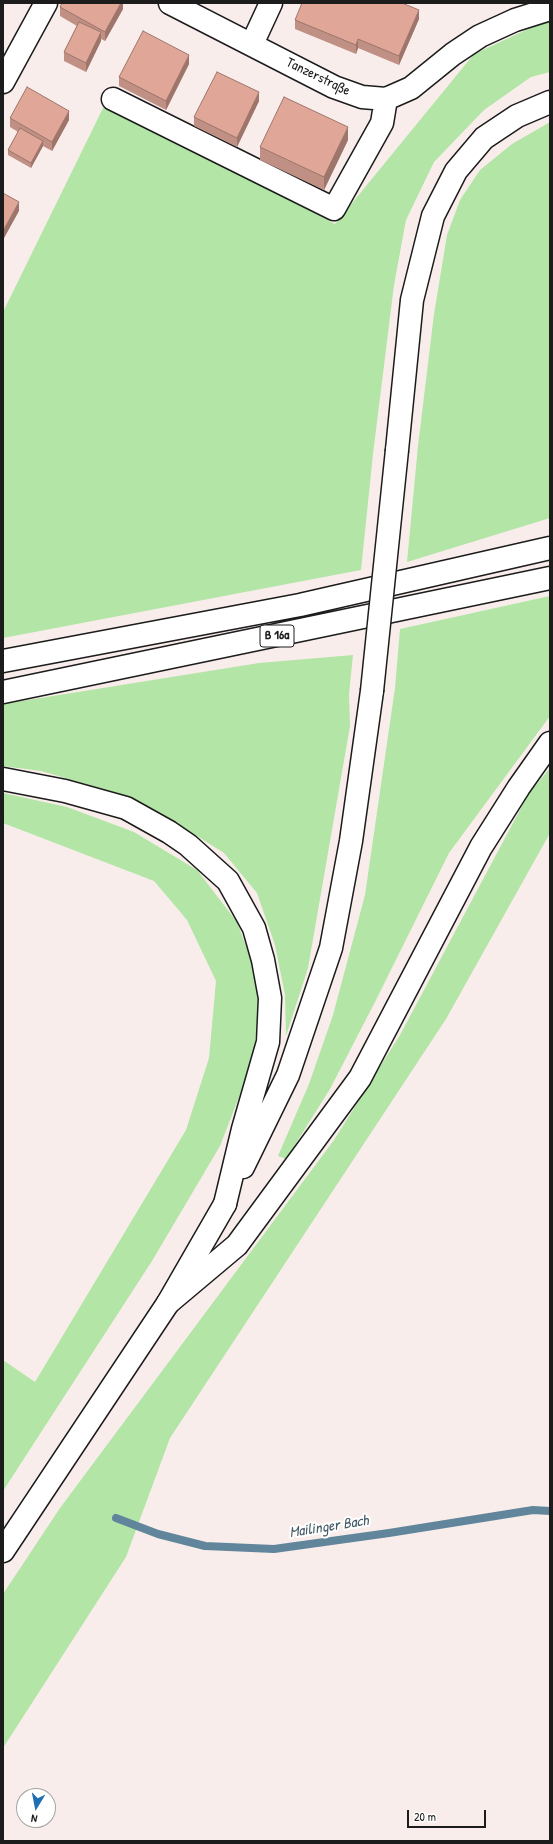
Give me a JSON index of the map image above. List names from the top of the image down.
{
  "streets": {
    "main road": ["Tanzerstraße", "B 16a"]
  },
  "water": ["Mailinger Bach"],
  "scale_bar": "20 m",
  "north": "bottom"
}
